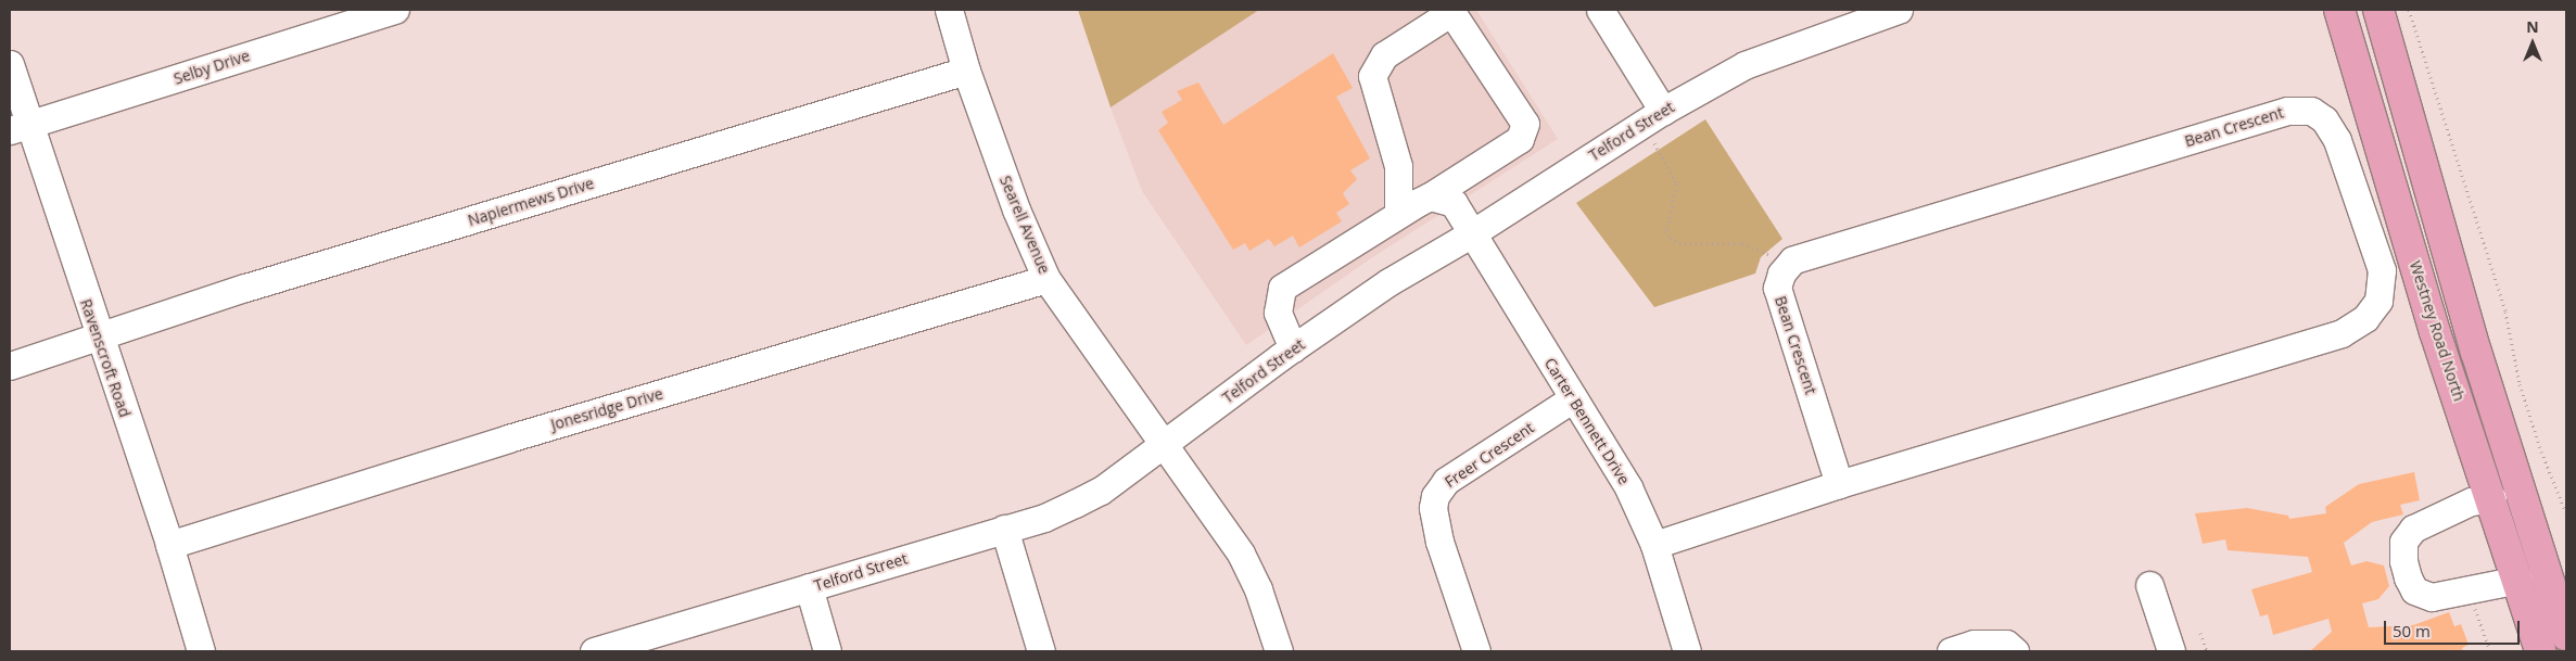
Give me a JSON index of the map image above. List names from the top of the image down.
{
  "streets": {
    "main road": ["Westney Road North"],
    "street": [
      "Selby Drive",
      "Bean Crescent",
      "Telford Street",
      "Napiermews Drive",
      "Searell Avenue",
      "Ravenscroft Road",
      "Jonesridge Drive",
      "Carter Bennett Drive",
      "Freer Crescent"
    ]
  },
  "crossings": [
    ["Selby Drive", "Ravenscroft Road"],
    ["Bean Crescent", "Carter Bennett Drive"],
    ["Telford Street", "Searell Avenue"],
    ["Telford Street", "Carter Bennett Drive"],
    ["Napiermews Drive", "Searell Avenue"],
    ["Napiermews Drive", "Ravenscroft Road"],
    ["Searell Avenue", "Jonesridge Drive"],
    ["Ravenscroft Road", "Jonesridge Drive"],
    ["Carter Bennett Drive", "Freer Crescent"]
  ],
  "scale_bar": "50 m",
  "north": "top"
}
